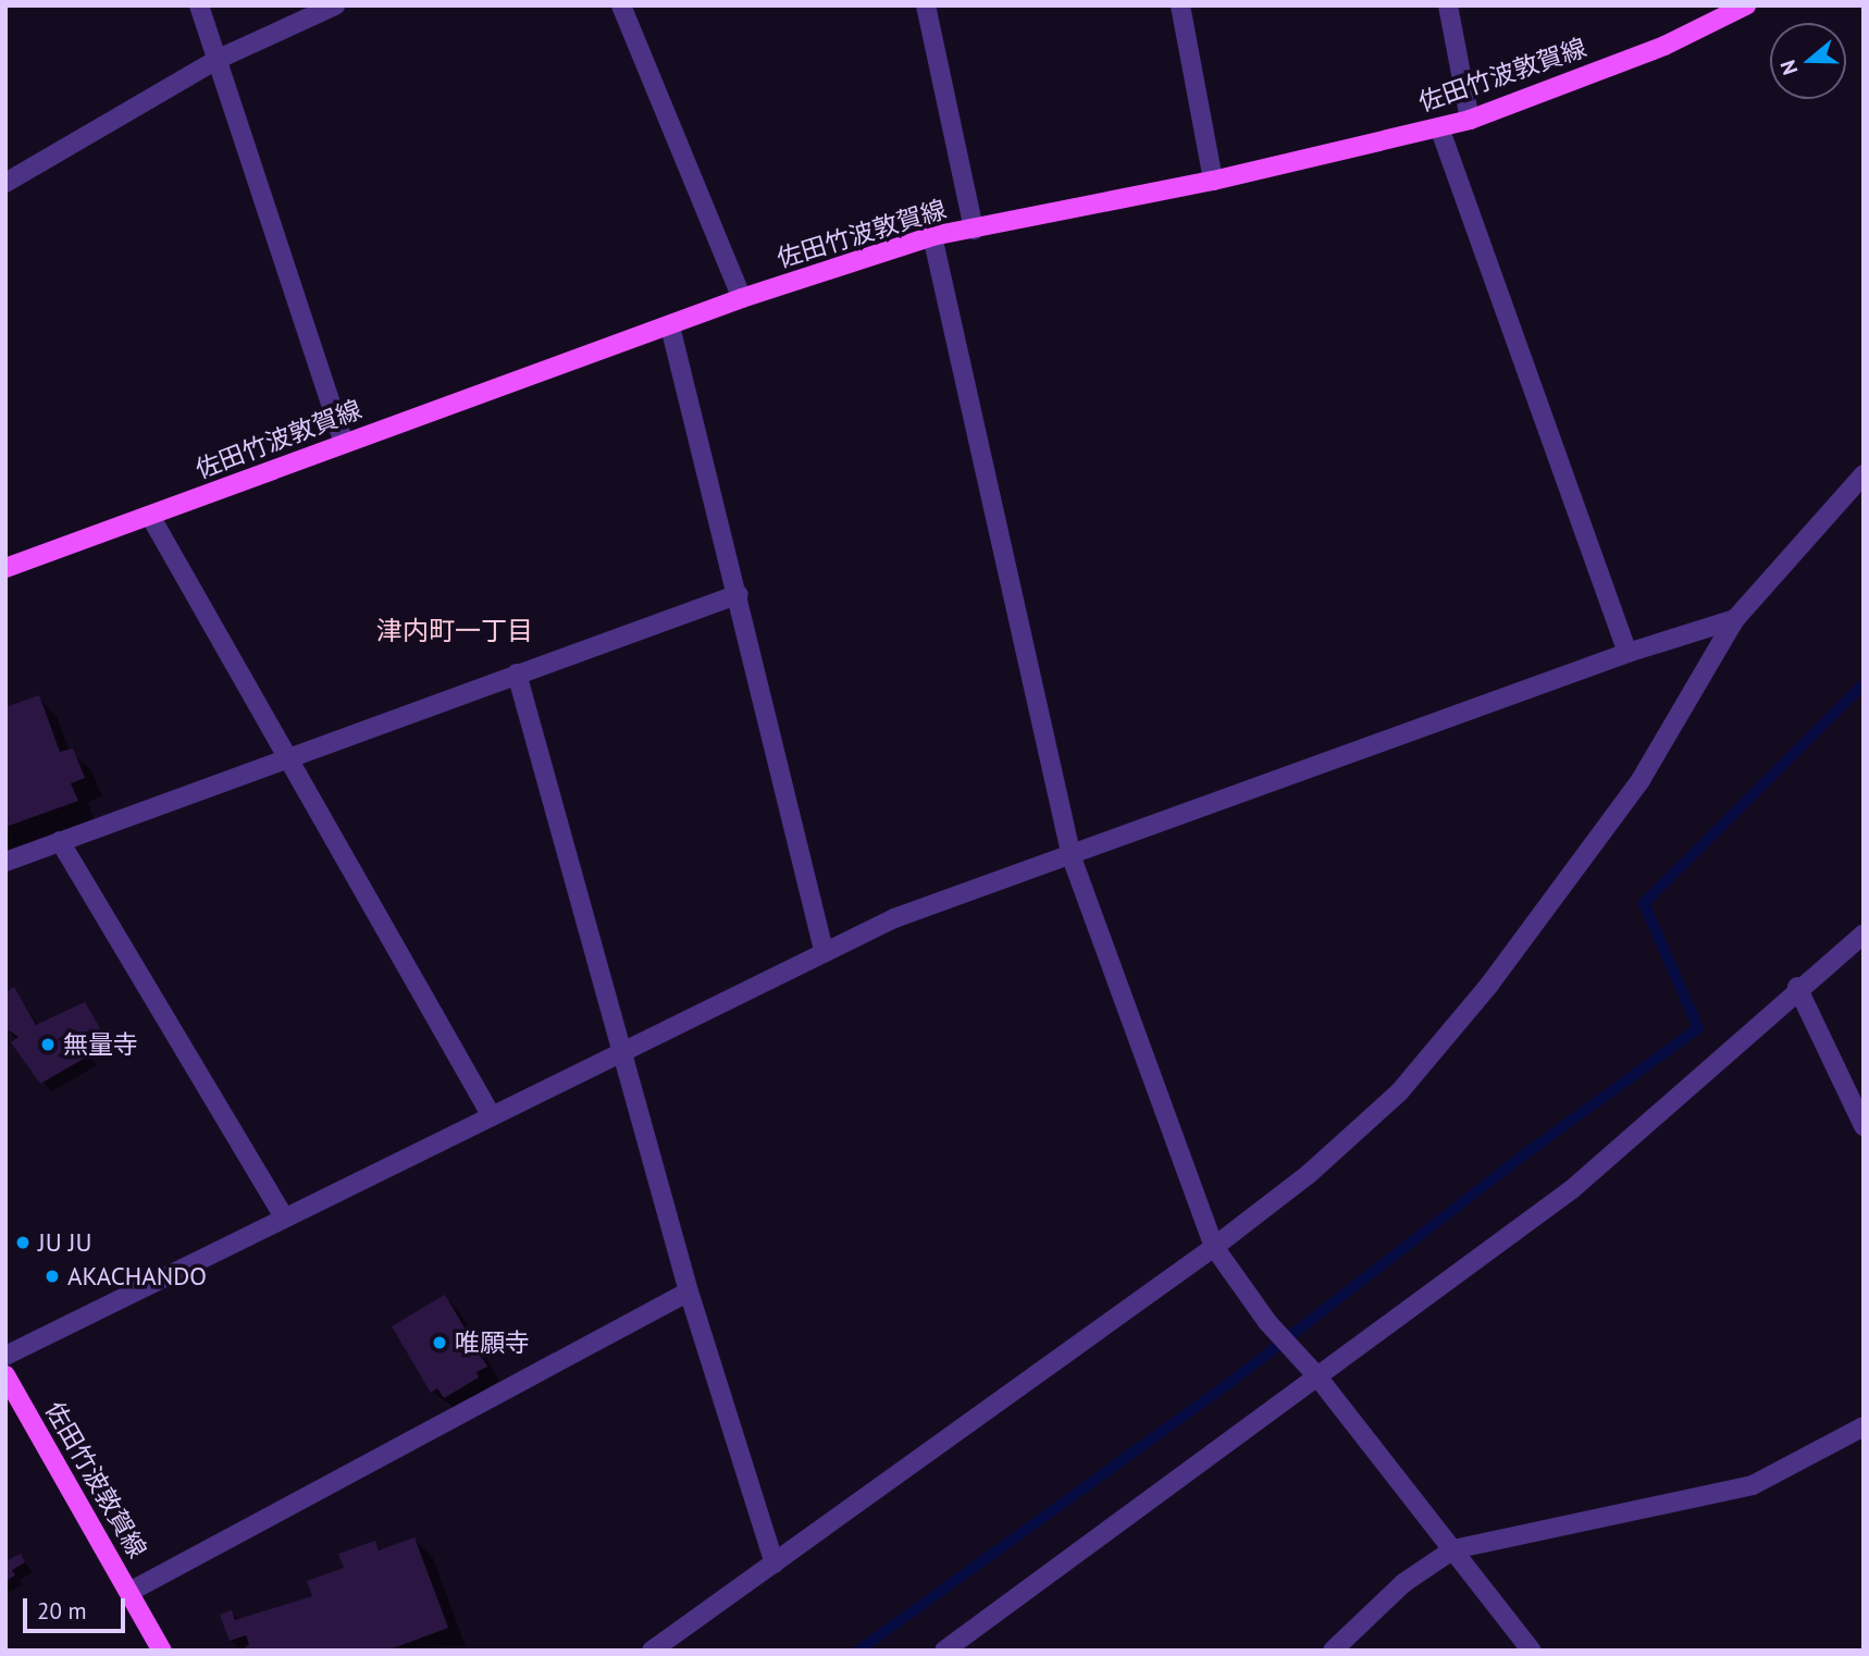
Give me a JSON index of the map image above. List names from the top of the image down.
{
  "streets": {
    "main road": ["佐田竹波敦賀線"]
  },
  "districts": ["津内町一丁目"],
  "places": [
    "無量寺",
    "JU JU",
    "AKACHANDO",
    "唯願寺"
  ],
  "scale_bar": "20 m",
  "north": "left"
}
